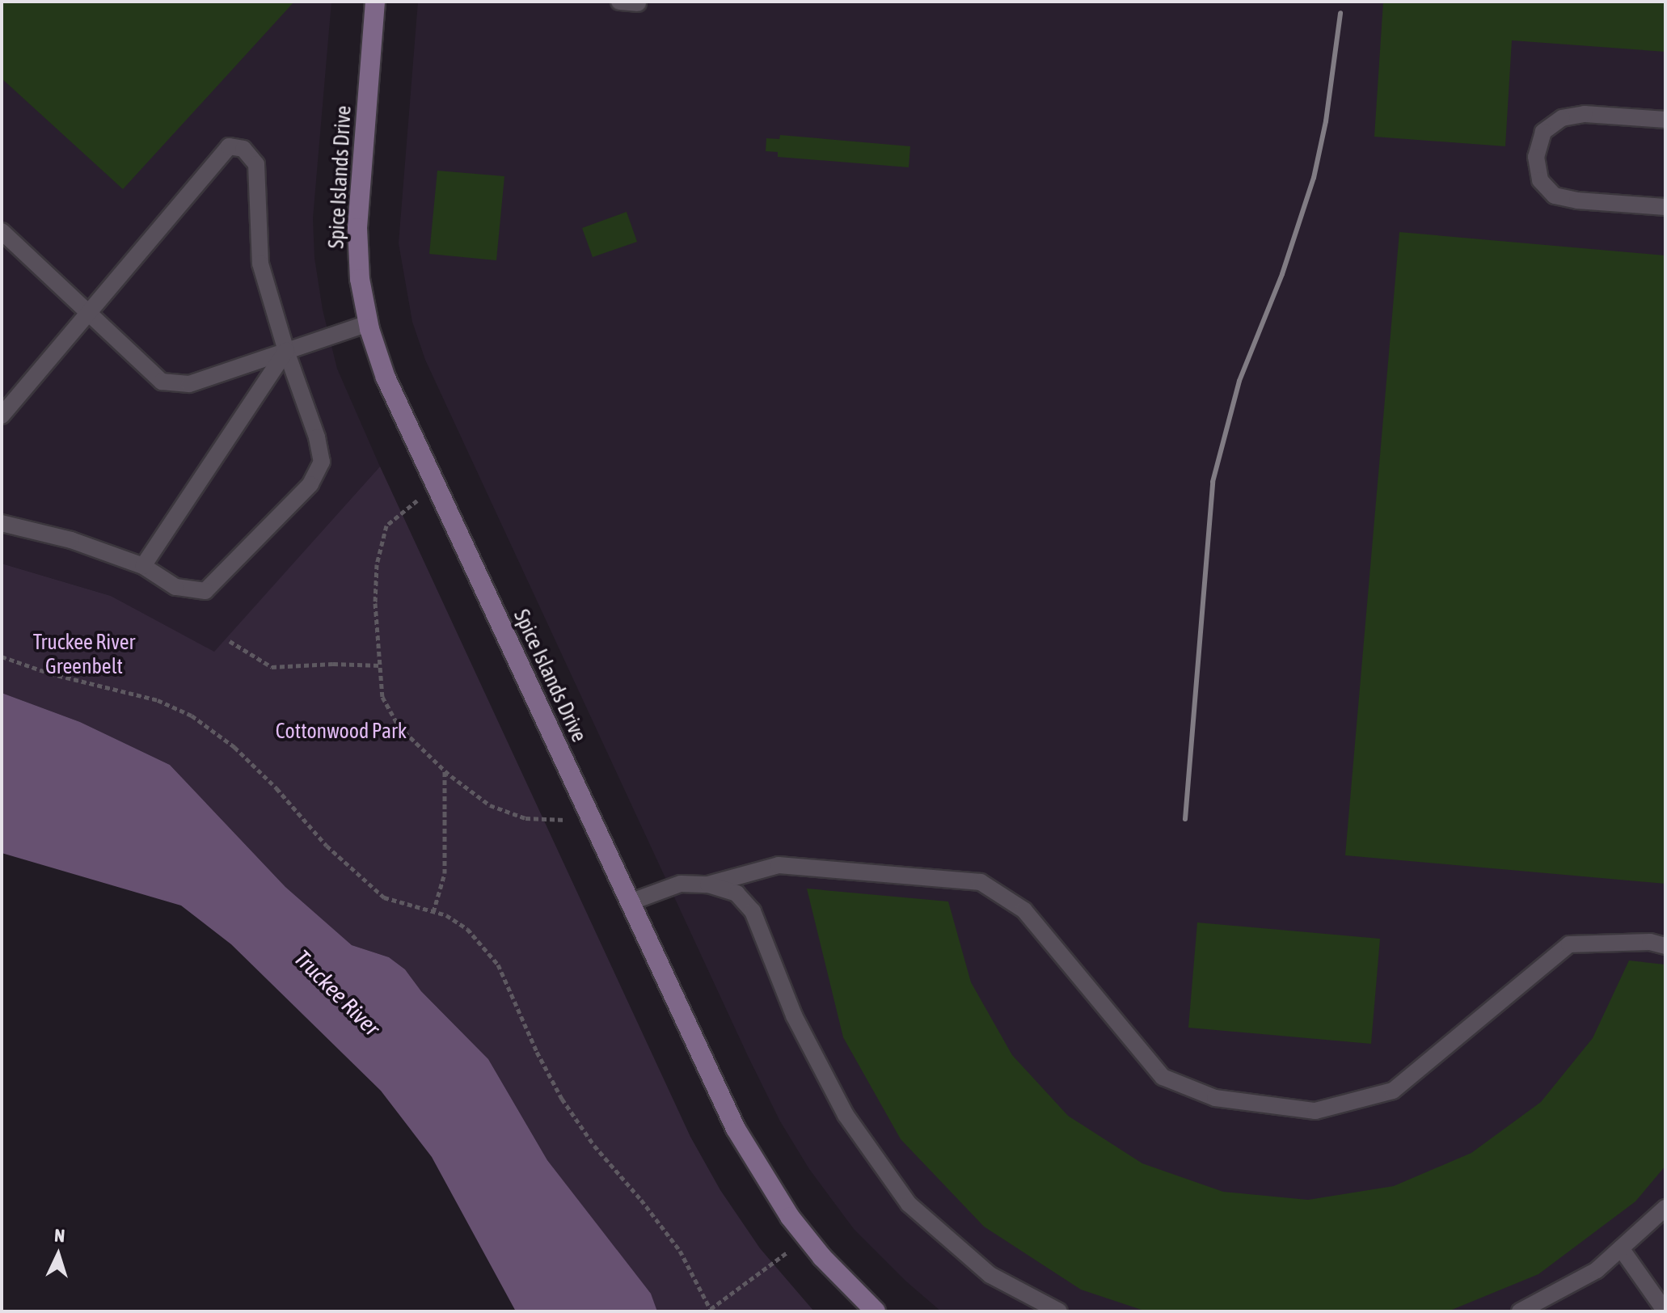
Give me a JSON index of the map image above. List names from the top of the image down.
{
  "streets": {
    "street": ["Spice Islands Drive"]
  },
  "water": ["Truckee River"],
  "parks": ["Truckee River Greenbelt", "Cottonwood Park"],
  "north": "top"
}
